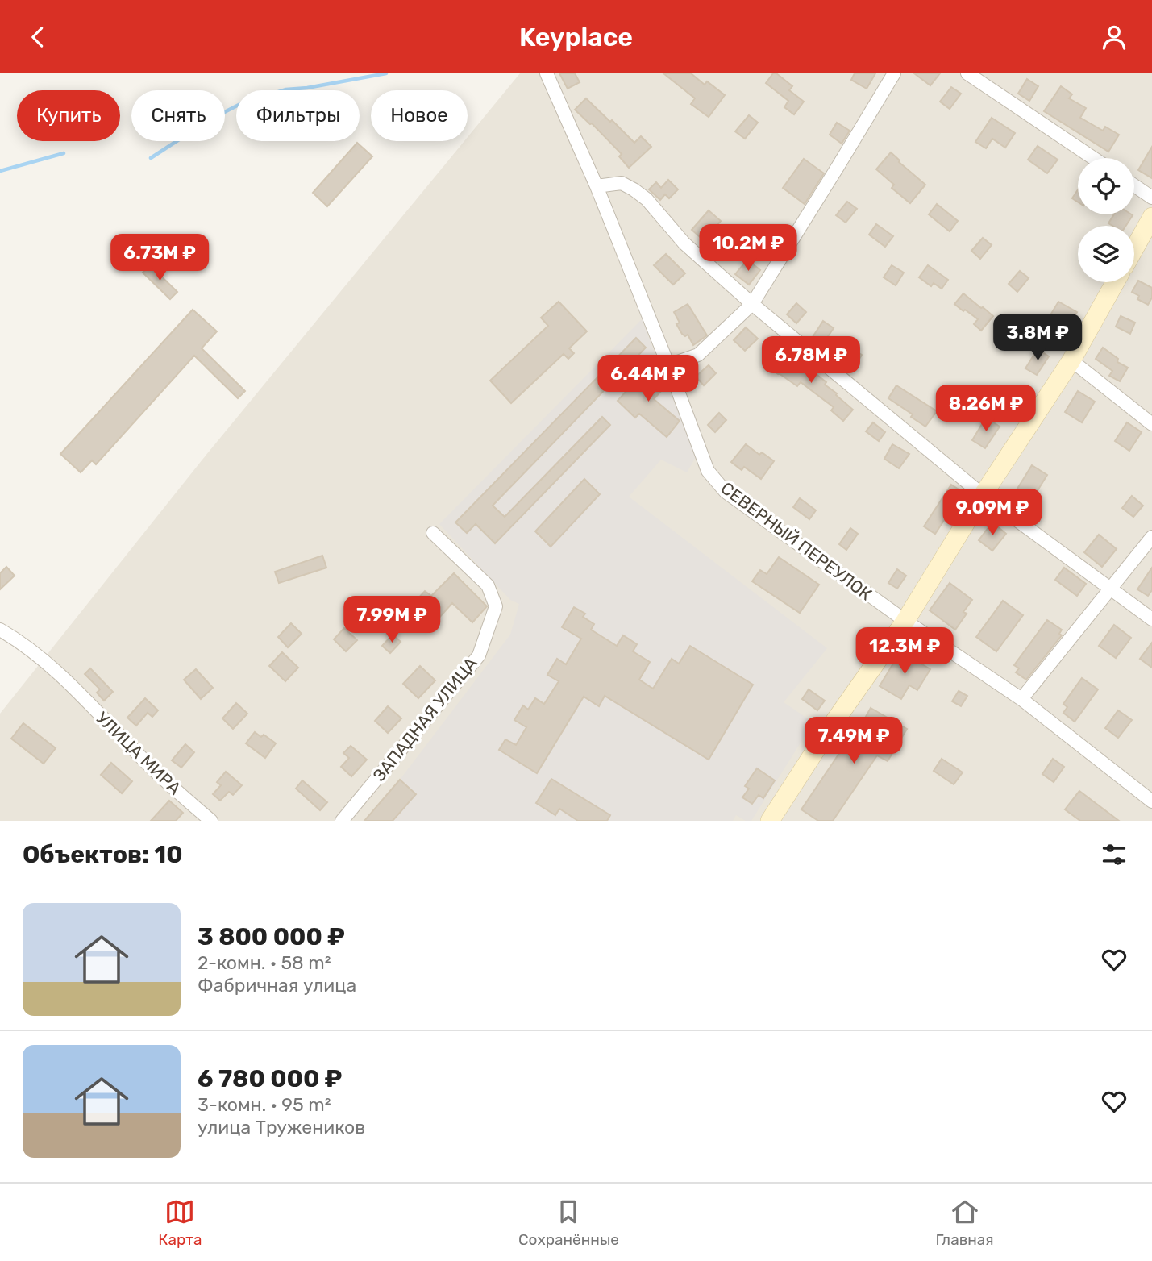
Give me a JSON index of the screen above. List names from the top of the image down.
{
  "streets": {
    "street": ["СЕВЕРНЫЙ ПЕРЕУЛОК", "ЗАПАДНАЯ УЛИЦА", "УЛИЦА МИРА"]
  },
  "page": {
    "header": "Keyplace",
    "chip": [
      "Купить",
      "Снять",
      "Фильтры",
      "Новое"
    ],
    "price": [
      "10.2M ₽",
      "6.73M ₽",
      "3.8M ₽",
      "6.78M ₽",
      "6.44M ₽",
      "8.26M ₽",
      "9.09M ₽",
      "7.99M ₽",
      "12.3M ₽",
      "7.49M ₽"
    ],
    "heading": "Объектов: 10",
    "list": [
      {
        "name": "3 800 000 ₽",
        "note": "2-комн. · 58 m² · Фабричная улица"
      },
      {
        "name": "6 780 000 ₽",
        "note": "3-комн. · 95 m² · улица Тружеников"
      }
    ],
    "tabs": ["Карта", "Сохранённые", "Главная"]
  }
}
